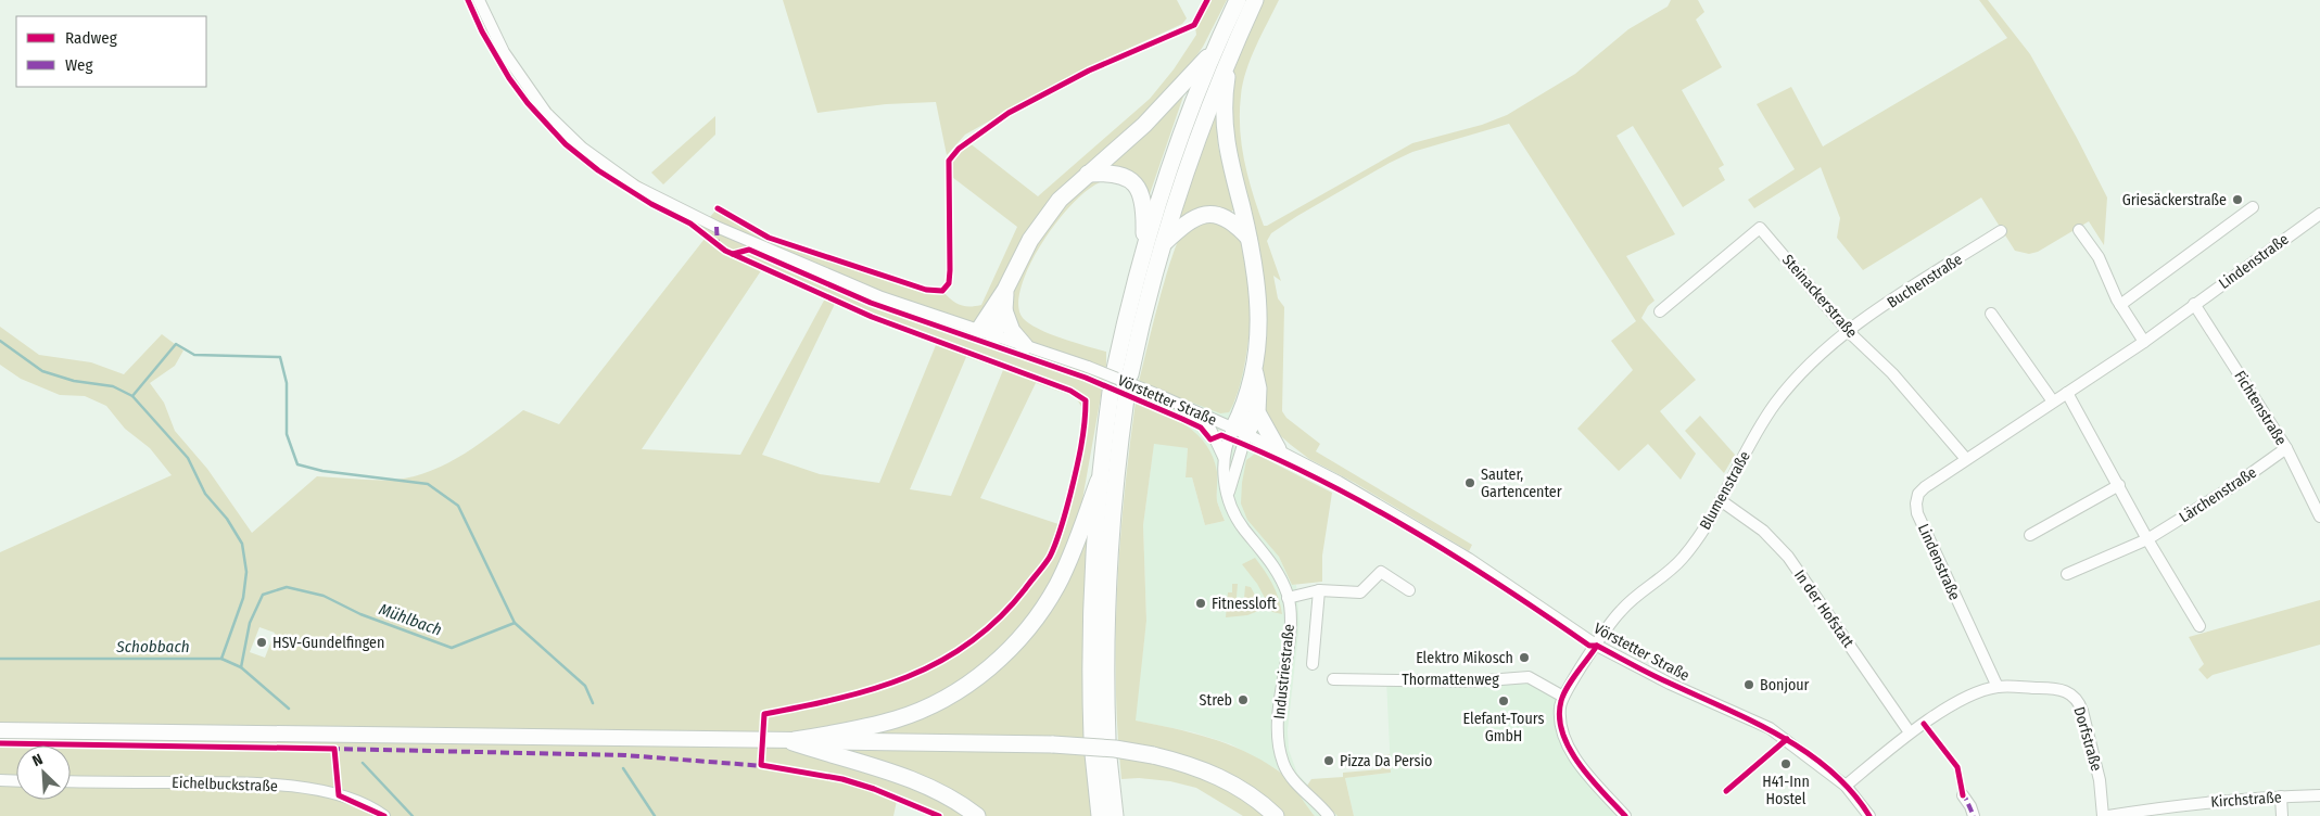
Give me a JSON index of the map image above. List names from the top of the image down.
{
  "streets": {
    "street": [
      "Lindenstraße",
      "Buchenstraße",
      "Steinackerstraße",
      "Vörstetter Straße",
      "Fichtenstraße",
      "Blumenstraße",
      "Lärchenstraße",
      "In der Hofstatt",
      "Industriestraße",
      "Thormattenweg",
      "Dorfstraße",
      "Eichelbuckstraße",
      "Kirchstraße"
    ]
  },
  "crossings": [
    ["Lindenstraße", "Steinackerstraße"],
    ["Lindenstraße", "Fichtenstraße"],
    ["Lindenstraße", "Dorfstraße"],
    ["Buchenstraße", "Steinackerstraße"],
    ["Buchenstraße", "Blumenstraße"],
    ["Steinackerstraße", "Blumenstraße"],
    ["Vörstetter Straße", "Blumenstraße"],
    ["Vörstetter Straße", "Industriestraße"],
    ["Vörstetter Straße", "Dorfstraße"],
    ["Fichtenstraße", "Lärchenstraße"],
    ["Blumenstraße", "In der Hofstatt"],
    ["Blumenstraße", "Thormattenweg"],
    ["In der Hofstatt", "Dorfstraße"]
  ],
  "water": ["Mühlbach", "Schobbach"],
  "places": [
    "Griesäckerstraße",
    "Sauter, Gartencenter",
    "Fitnessloft",
    "HSV-Gundelfingen",
    "Elektro Mikosch",
    "Bonjour",
    "Streb",
    "Elefant-Tours GmbH",
    "Pizza Da Persio",
    "H41-Inn Hostel"
  ],
  "legend": ["Radweg", "Weg"],
  "north": "top left"
}
